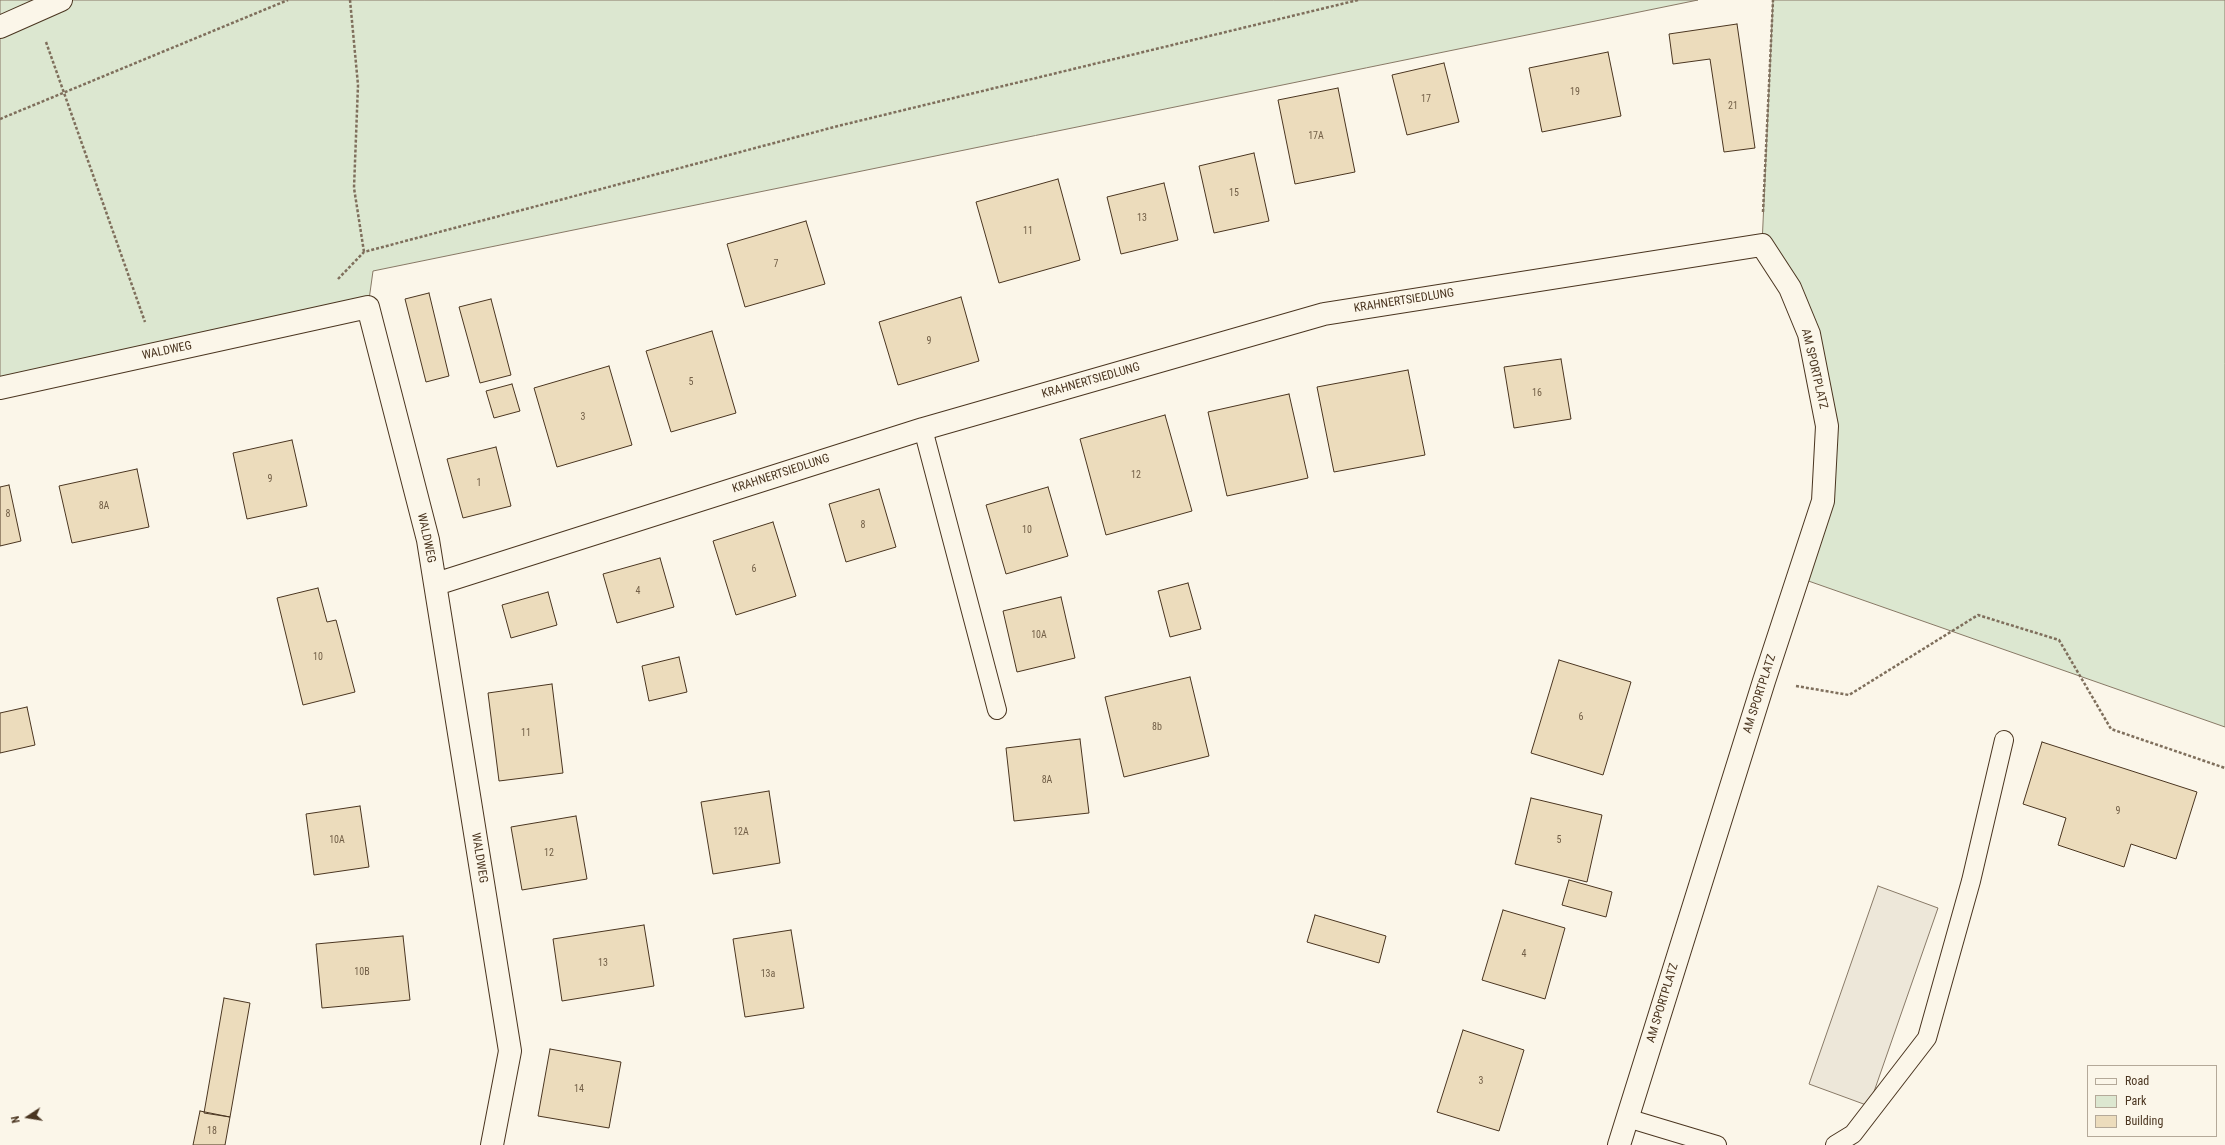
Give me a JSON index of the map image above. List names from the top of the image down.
{
  "streets": {
    "street": ["KRAHNERTSIEDLUNG", "WALDWEG", "AM SPORTPLATZ"]
  },
  "crossings": [
    ["KRAHNERTSIEDLUNG", "WALDWEG"],
    ["KRAHNERTSIEDLUNG", "AM SPORTPLATZ"]
  ],
  "house_numbers": [
    "19",
    "17",
    "21",
    "17A",
    "15",
    "13",
    "11",
    "7",
    "9",
    "5",
    "16",
    "3",
    "12",
    "9",
    "1",
    "8A",
    "8",
    "8",
    "10",
    "6",
    "4",
    "10A",
    "10",
    "6",
    "8b",
    "11",
    "8A",
    "9",
    "12A",
    "10A",
    "5",
    "12",
    "4",
    "13",
    "10B",
    "13a",
    "3",
    "14",
    "18"
  ],
  "legend": ["Road", "Park", "Building"],
  "north": "left"
}
